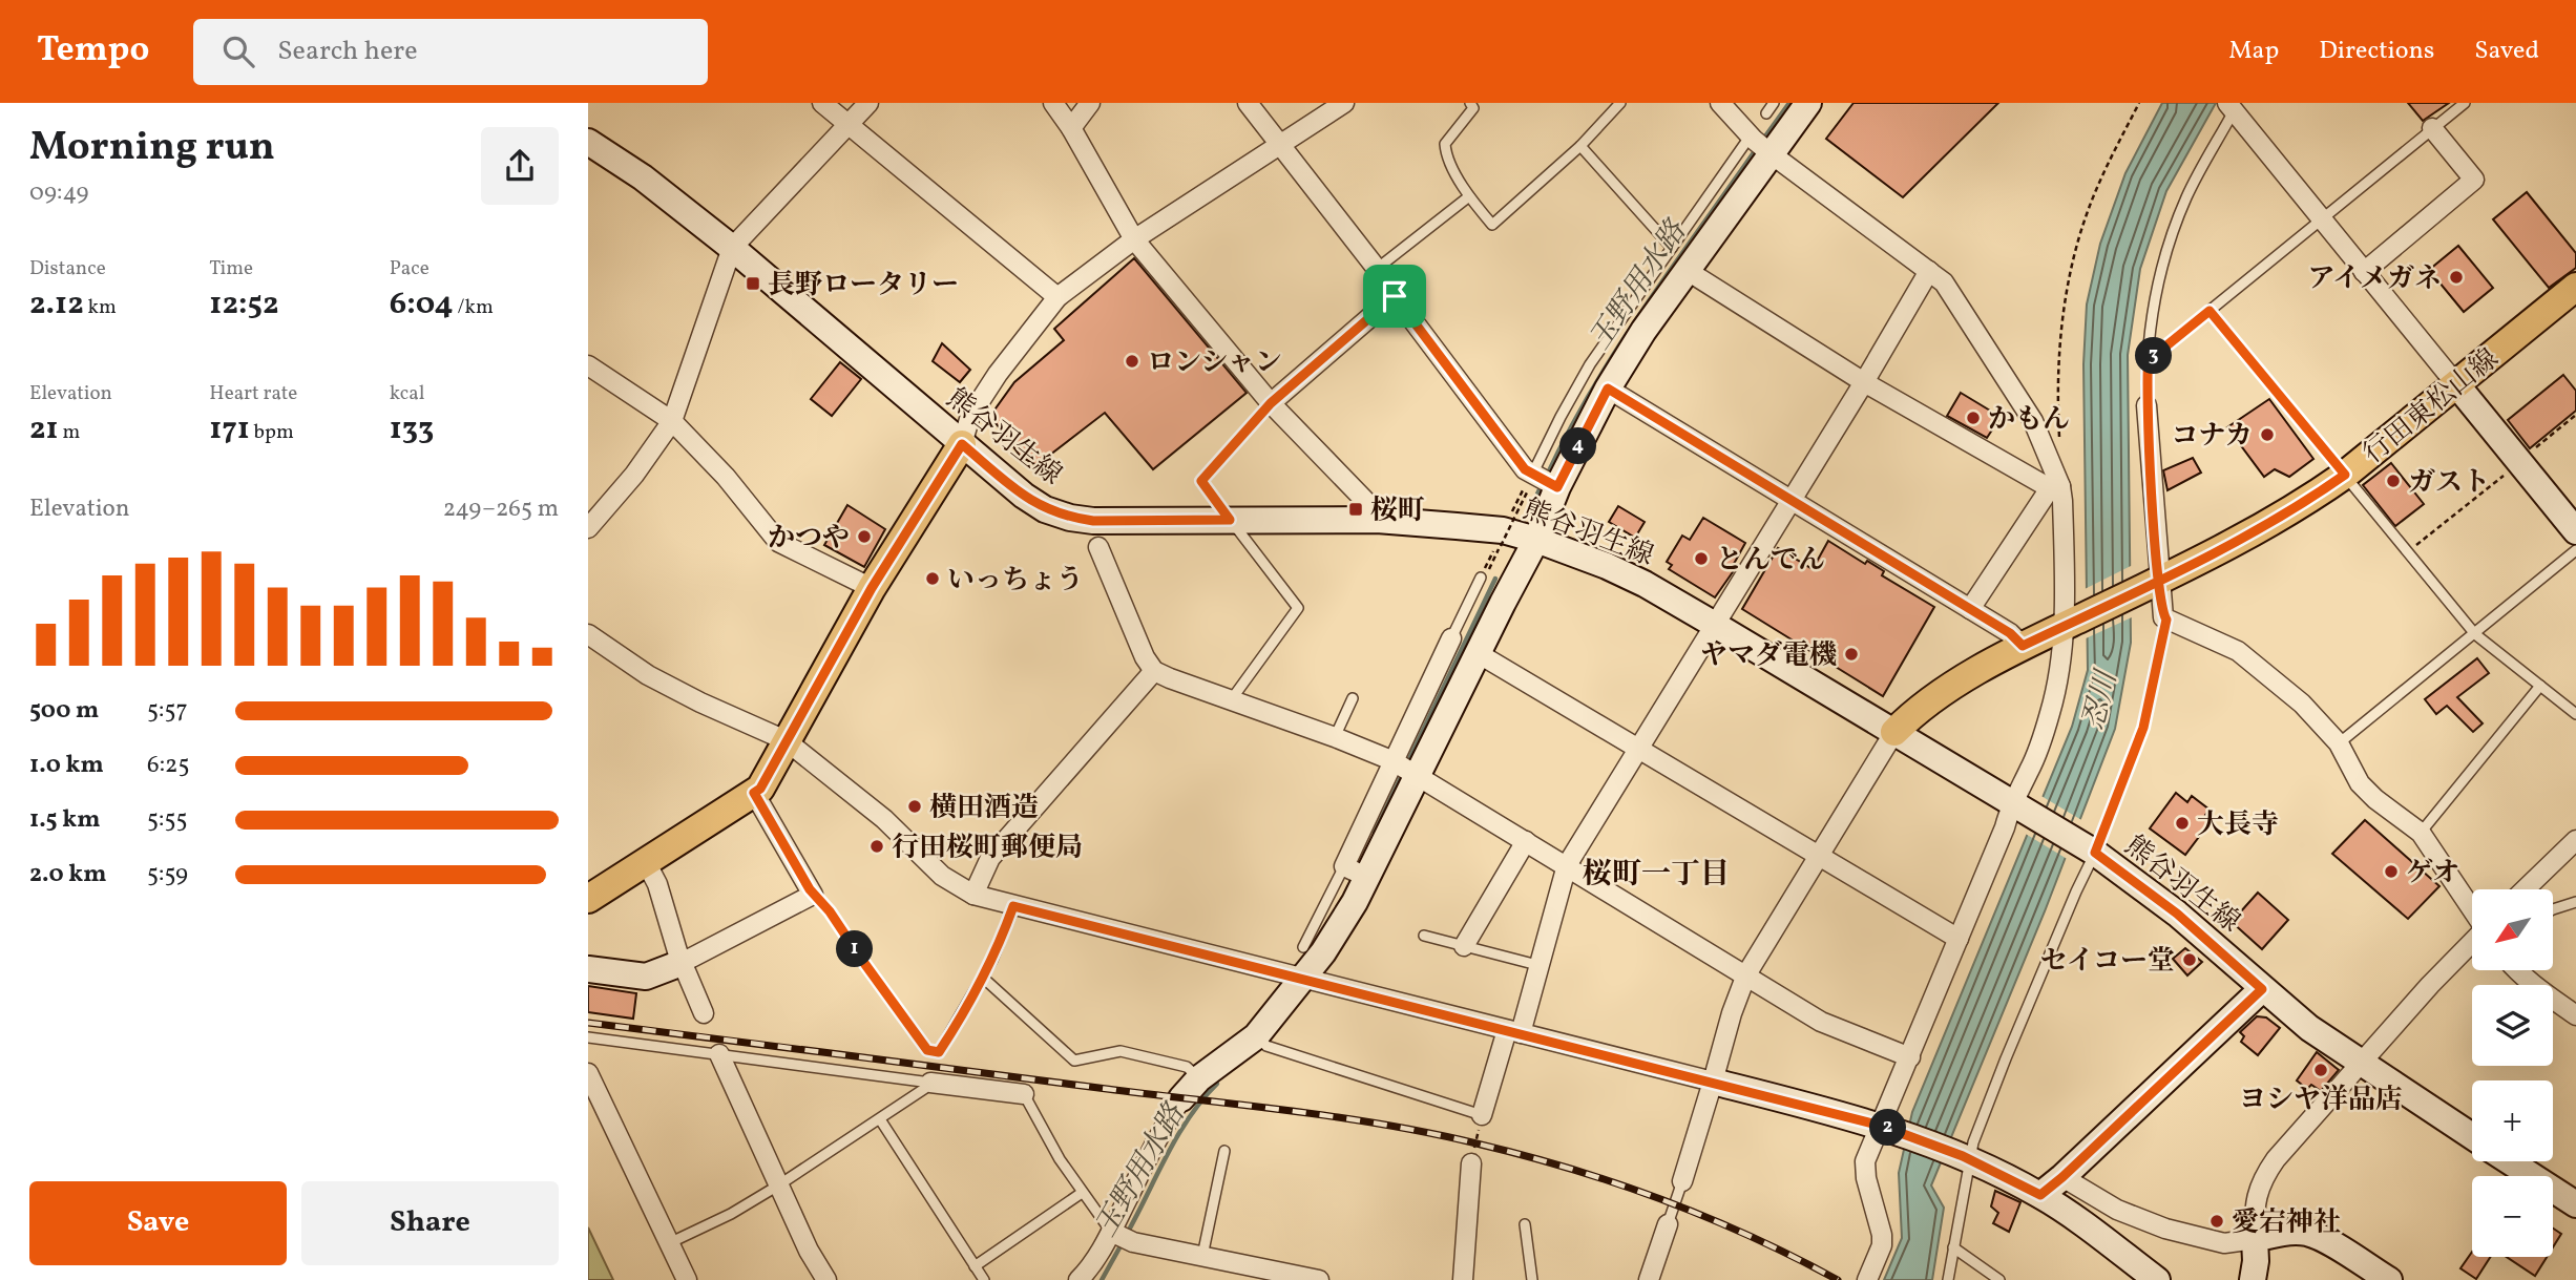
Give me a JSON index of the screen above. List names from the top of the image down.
{
  "streets": {
    "main road": ["行田東松山線"],
    "street": ["熊谷羽生線"]
  },
  "crossings": [
    ["行田東松山線", "熊谷羽生線"]
  ],
  "districts": ["桜町一丁目"],
  "water": ["玉野用水路", "忍川"],
  "places": {
    "other": [
      "アイメガネ",
      "ロンシャン",
      "かもん",
      "コナカ",
      "ガスト",
      "かつや",
      "とんでん",
      "いっちょう",
      "ヤマダ電機",
      "横田酒造",
      "大長寺",
      "行田桜町郵便局",
      "ゲオ",
      "セイコー堂",
      "ヨシヤ洋品店",
      "愛宕神社"
    ],
    "transit": ["長野ロータリー", "桜町"]
  },
  "north": "bottom left",
  "page": {
    "header": "Tempo",
    "search": "Search here",
    "nav": ["Map", "Directions", "Saved"],
    "heading": ["Morning run", "09:49"],
    "stats": [
      ["Distance", "2.12 km"],
      ["Time", "12:52"],
      ["Pace", "6:04 /km"],
      ["Elevation", "21 m"],
      ["Heart rate", "171 bpm"],
      ["kcal", "133"]
    ],
    "pins": [
      "3",
      "4",
      "1",
      "2"
    ],
    "chart": ["Elevation", "249–265 m"],
    "list": [
      {
        "name": "500 m",
        "note": "5:57"
      },
      {
        "name": "1.0 km",
        "note": "6:25"
      },
      {
        "name": "1.5 km",
        "note": "5:55"
      },
      {
        "name": "2.0 km",
        "note": "5:59"
      }
    ],
    "map_buttons": ["+", "−"],
    "buttons": ["Save", "Share"]
  }
}
